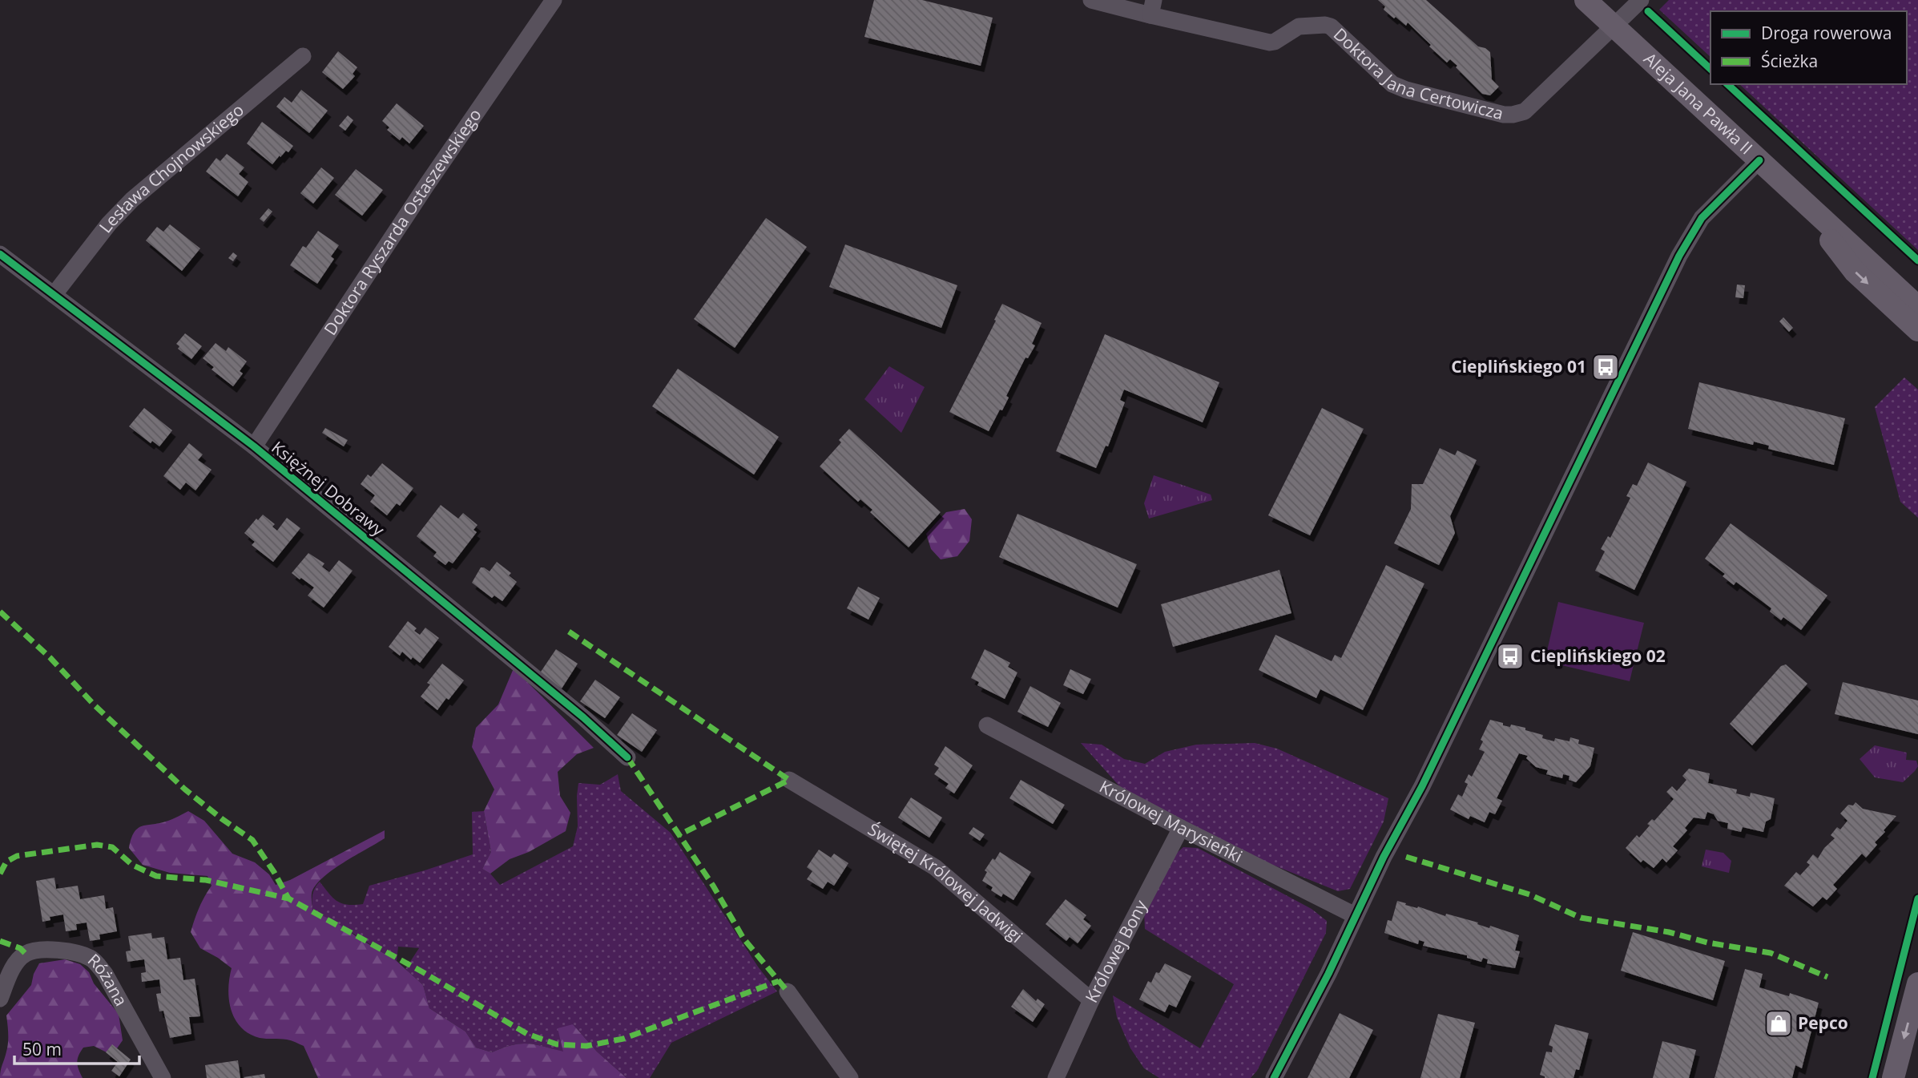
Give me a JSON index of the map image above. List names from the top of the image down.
{
  "streets": {
    "street": [
      "Doktora Jana Certowicza",
      "Aleja Jana Pawła II",
      "Lesława Chojnowskiego",
      "Doktora Ryszarda Ostaszewskiego",
      "Księżnej Dobrawy",
      "Królowej Marysieńki",
      "Świętej Królowej Jadwigi",
      "Królowej Bony",
      "Różana"
    ]
  },
  "crossings": [
    ["Doktora Jana Certowicza", "Aleja Jana Pawła II"],
    ["Lesława Chojnowskiego", "Księżnej Dobrawy"],
    ["Doktora Ryszarda Ostaszewskiego", "Księżnej Dobrawy"],
    ["Królowej Marysieńki", "Królowej Bony"],
    ["Świętej Królowej Jadwigi", "Królowej Bony"]
  ],
  "places": {
    "bus stop": ["Cieplińskiego 01", "Cieplińskiego 02"],
    "shop": ["Pepco"]
  },
  "legend": ["Droga rowerowa", "Ścieżka"],
  "scale_bar": "50 m"
}
